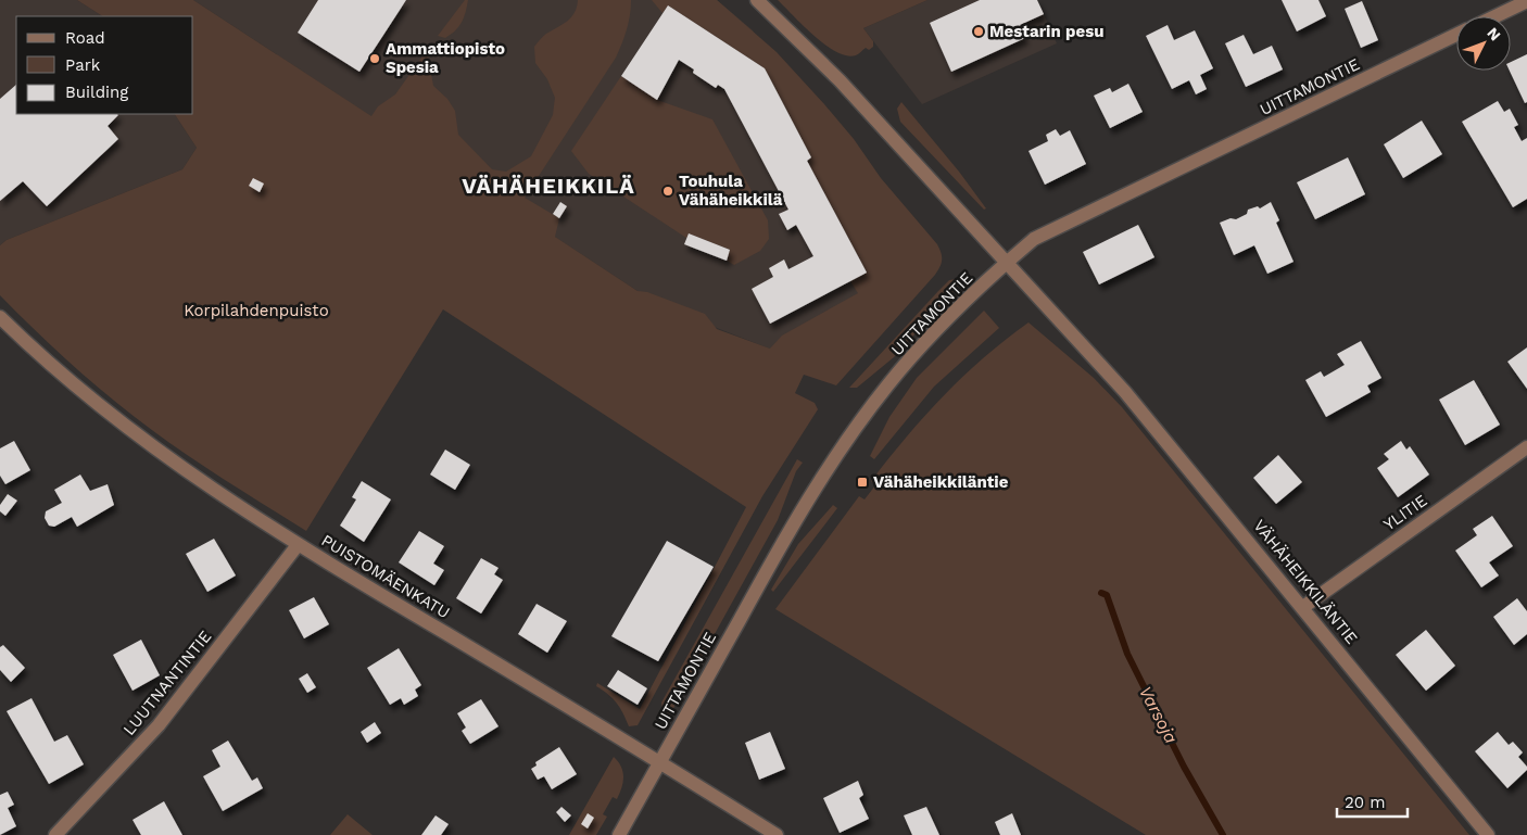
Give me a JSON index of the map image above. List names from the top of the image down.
{
  "streets": {
    "street": [
      "UITTAMONTIE",
      "YLITIE",
      "PUISTOMÄENKATU",
      "VÄHÄHEIKKILÄNTIE",
      "LUUTNANTINTIE"
    ]
  },
  "crossings": [
    ["UITTAMONTIE", "PUISTOMÄENKATU"],
    ["UITTAMONTIE", "VÄHÄHEIKKILÄNTIE"],
    ["YLITIE", "VÄHÄHEIKKILÄNTIE"],
    ["PUISTOMÄENKATU", "LUUTNANTINTIE"]
  ],
  "districts": ["VÄHÄHEIKKILÄ"],
  "water": ["Varsoja"],
  "parks": ["Korpilahdenpuisto"],
  "places": {
    "other": ["Mestarin pesu", "Ammattiopisto Spesia", "Touhula Vähäheikkilä"],
    "transit": ["Vähäheikkiläntie"]
  },
  "legend": ["Road", "Park", "Building"],
  "scale_bar": "20 m",
  "north": "top right"
}
